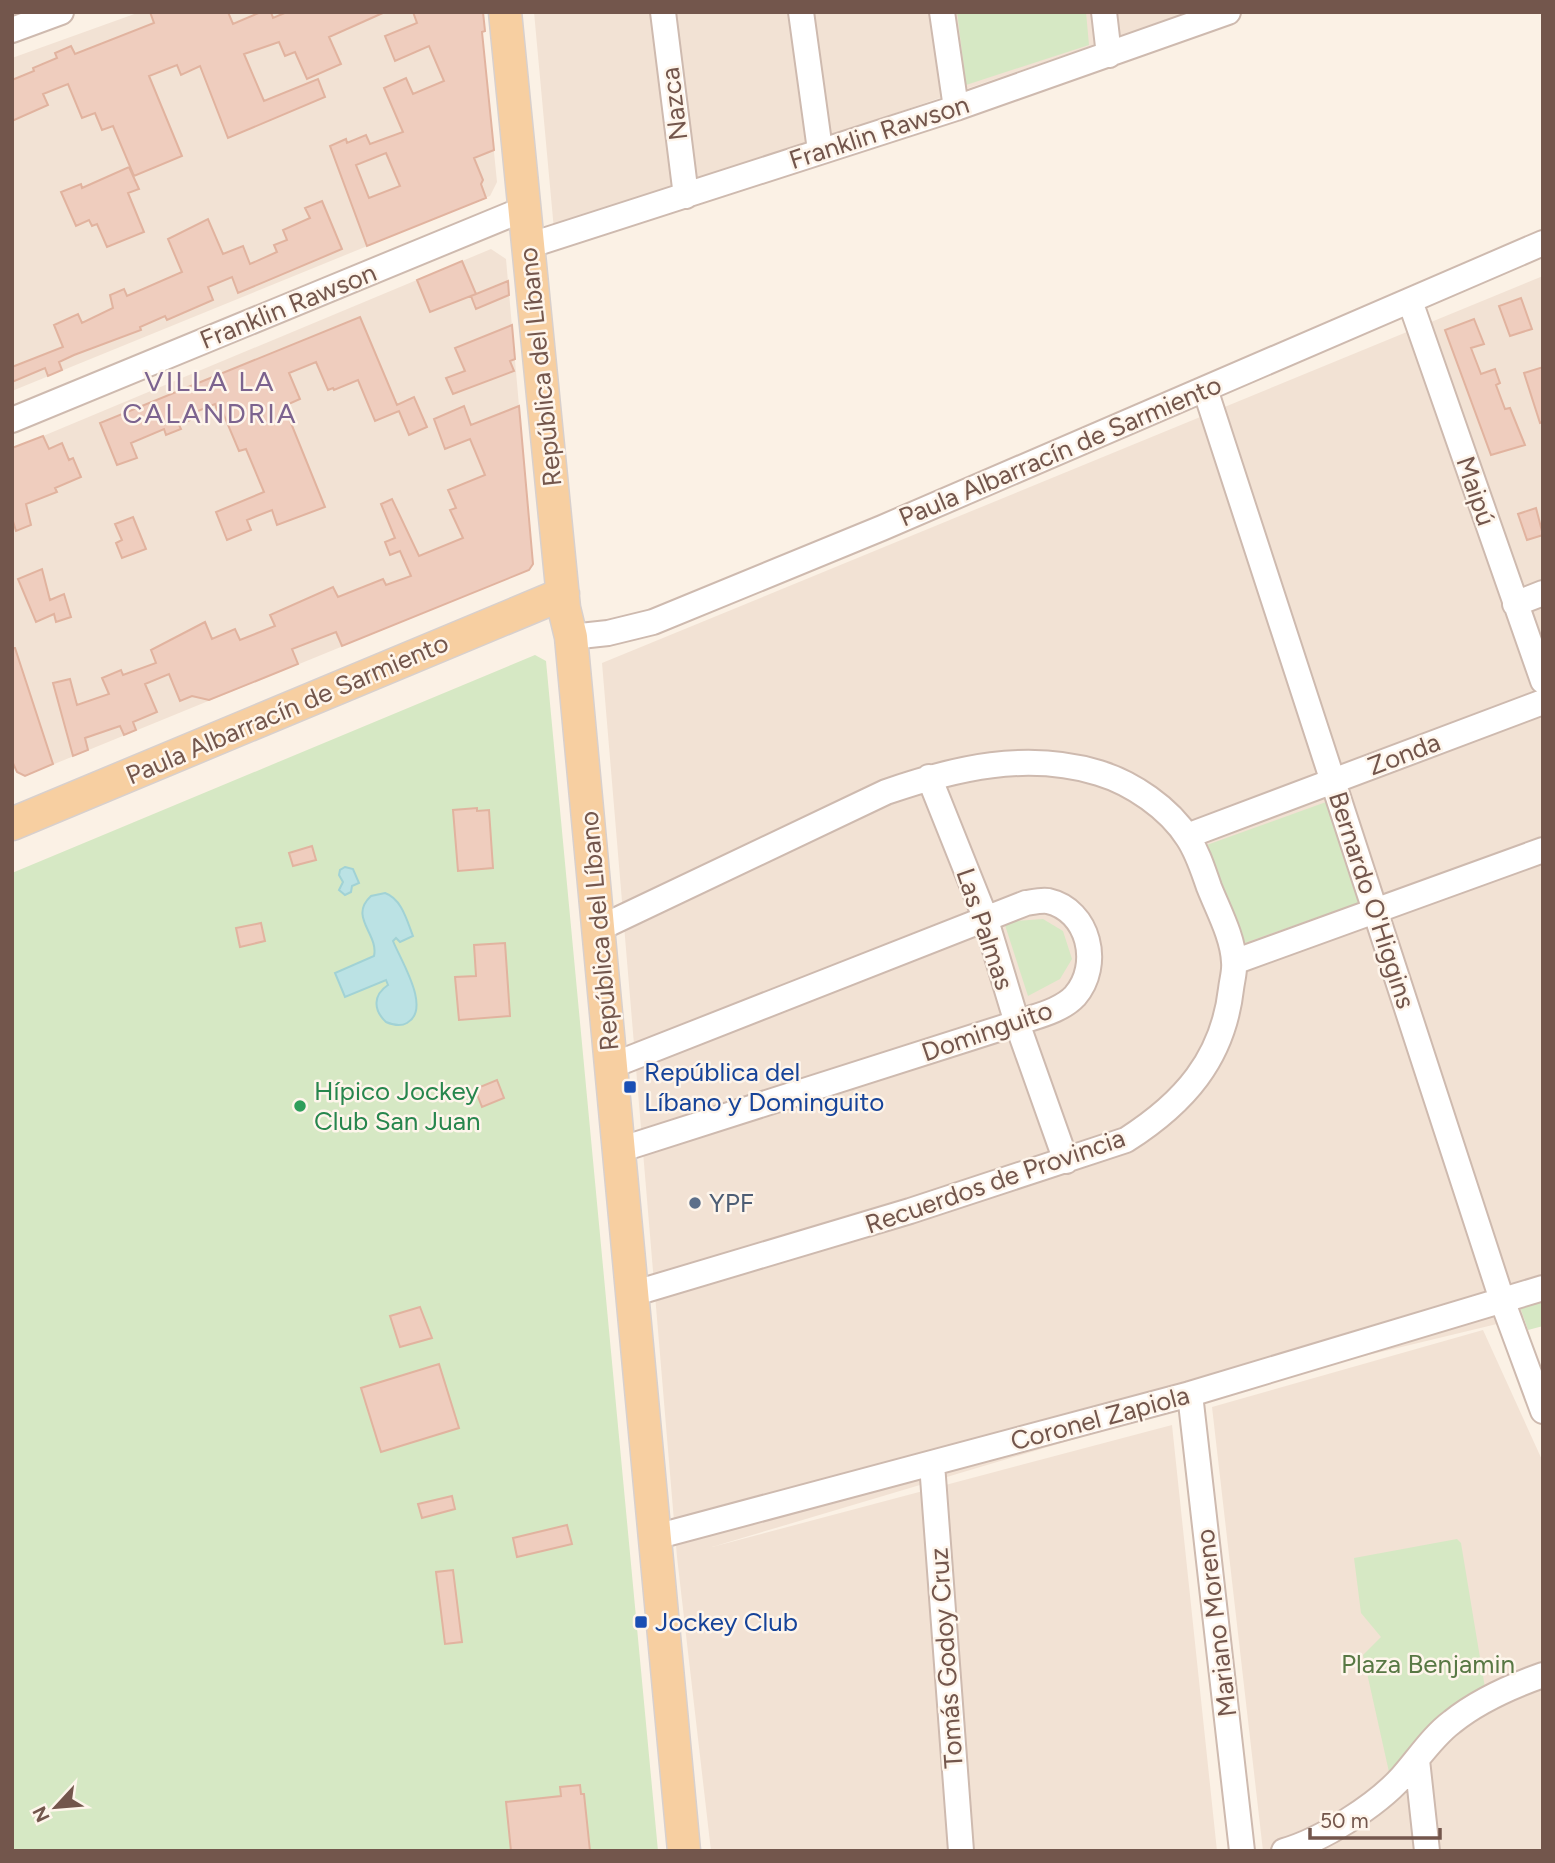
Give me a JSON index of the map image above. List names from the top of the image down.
{
  "streets": {
    "main road": ["República del Líbano", "Paula Albarracín de Sarmiento"],
    "street": [
      "Nazca",
      "Franklin Rawson",
      "Maipú",
      "Zonda",
      "Bernardo O'Higgins",
      "Las Palmas",
      "Dominguito",
      "Recuerdos de Provincia",
      "Coronel Zapiola",
      "Mariano Moreno",
      "Tomás Godoy Cruz"
    ]
  },
  "crossings": [
    ["Nazca", "Franklin Rawson"],
    ["Franklin Rawson", "República del Líbano"],
    ["República del Líbano", "Paula Albarracín de Sarmiento"],
    ["República del Líbano", "Dominguito"],
    ["República del Líbano", "Recuerdos de Provincia"],
    ["República del Líbano", "Coronel Zapiola"],
    ["Paula Albarracín de Sarmiento", "Maipú"],
    ["Paula Albarracín de Sarmiento", "Bernardo O'Higgins"],
    ["Zonda", "Bernardo O'Higgins"],
    ["Zonda", "Recuerdos de Provincia"],
    ["Bernardo O'Higgins", "Coronel Zapiola"],
    ["Las Palmas", "Dominguito"],
    ["Las Palmas", "Recuerdos de Provincia"],
    ["Coronel Zapiola", "Mariano Moreno"],
    ["Coronel Zapiola", "Tomás Godoy Cruz"]
  ],
  "districts": ["VILLA LA CALANDRIA"],
  "parks": ["Plaza Benjamin"],
  "places": {
    "transit": ["República del Líbano y Dominguito", "Jockey Club"],
    "other": ["Hípico Jockey Club San Juan", "YPF"]
  },
  "scale_bar": "50 m",
  "north": "bottom left"
}
